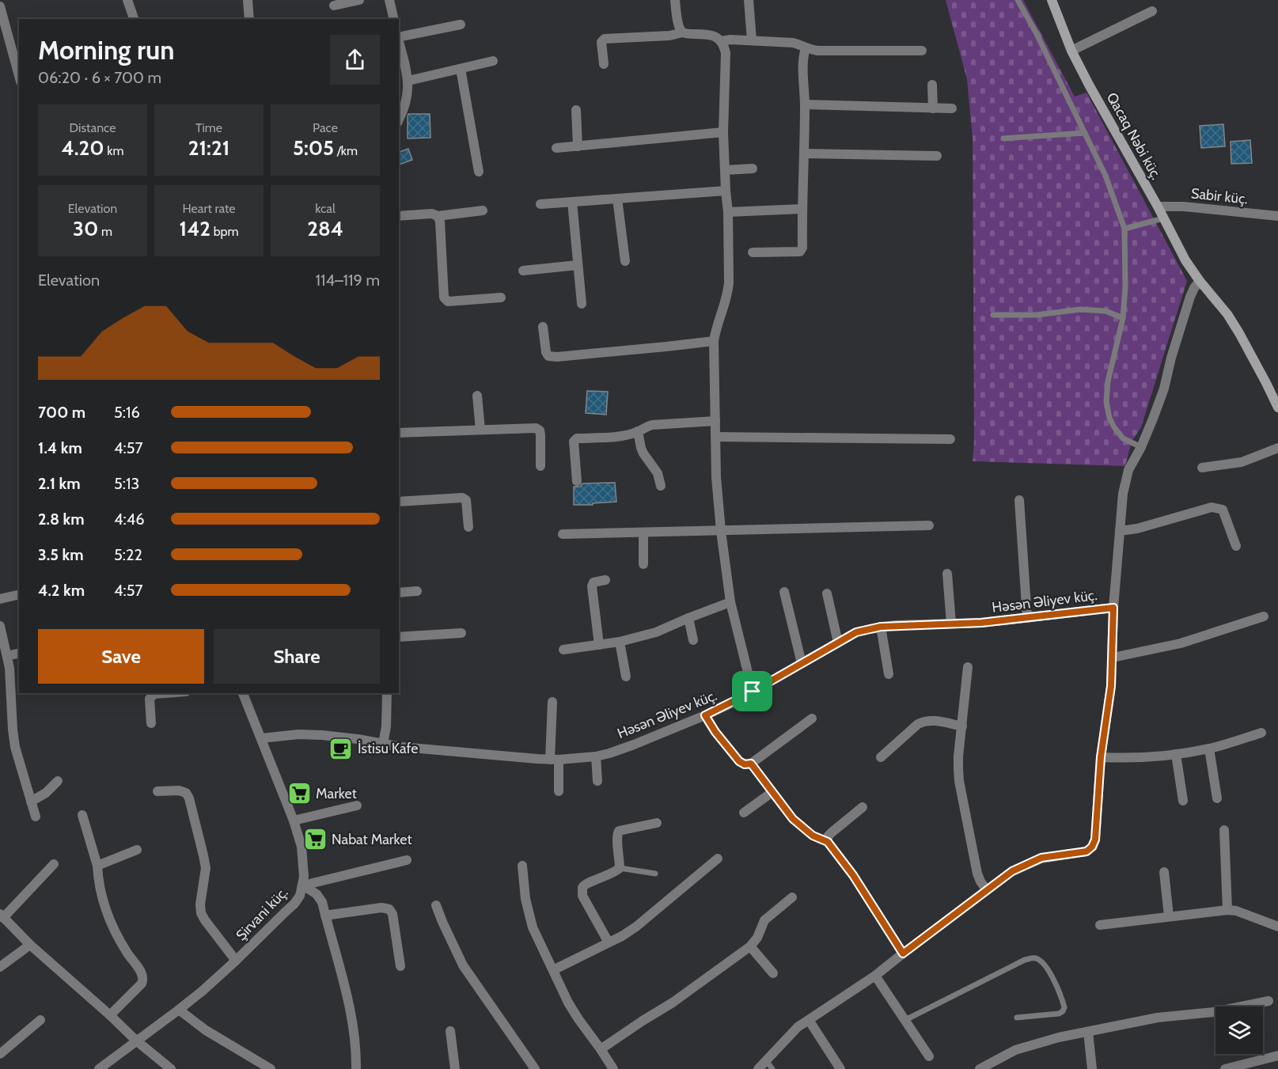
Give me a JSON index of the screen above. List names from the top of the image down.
{
  "streets": {
    "street": [
      "Qacaq Nəbi küç.",
      "Sabir küç.",
      "Həsən Əliyev küç.",
      "Şirvani küç."
    ]
  },
  "crossings": [
    ["Qacaq Nəbi küç.", "Sabir küç."],
    ["Həsən Əliyev küç.", "Şirvani küç."]
  ],
  "places": {
    "cafe": ["İstisu Kafe"],
    "supermarket": ["Market", "Nabat Market"]
  },
  "page": {
    "heading": ["Morning run", "06:20 · 6 × 700 m"],
    "stats": [
      ["Distance", "4.20 km"],
      ["Time", "21:21"],
      ["Pace", "5:05 /km"],
      ["Elevation", "30 m"],
      ["Heart rate", "142 bpm"],
      ["kcal", "284"]
    ],
    "chart": ["Elevation", "114–119 m"],
    "list": [
      {
        "name": "700 m",
        "note": "5:16"
      },
      {
        "name": "1.4 km",
        "note": "4:57"
      },
      {
        "name": "2.1 km",
        "note": "5:13"
      },
      {
        "name": "2.8 km",
        "note": "4:46"
      },
      {
        "name": "3.5 km",
        "note": "5:22"
      },
      {
        "name": "4.2 km",
        "note": "4:57"
      }
    ],
    "buttons": ["Save", "Share"]
  }
}
